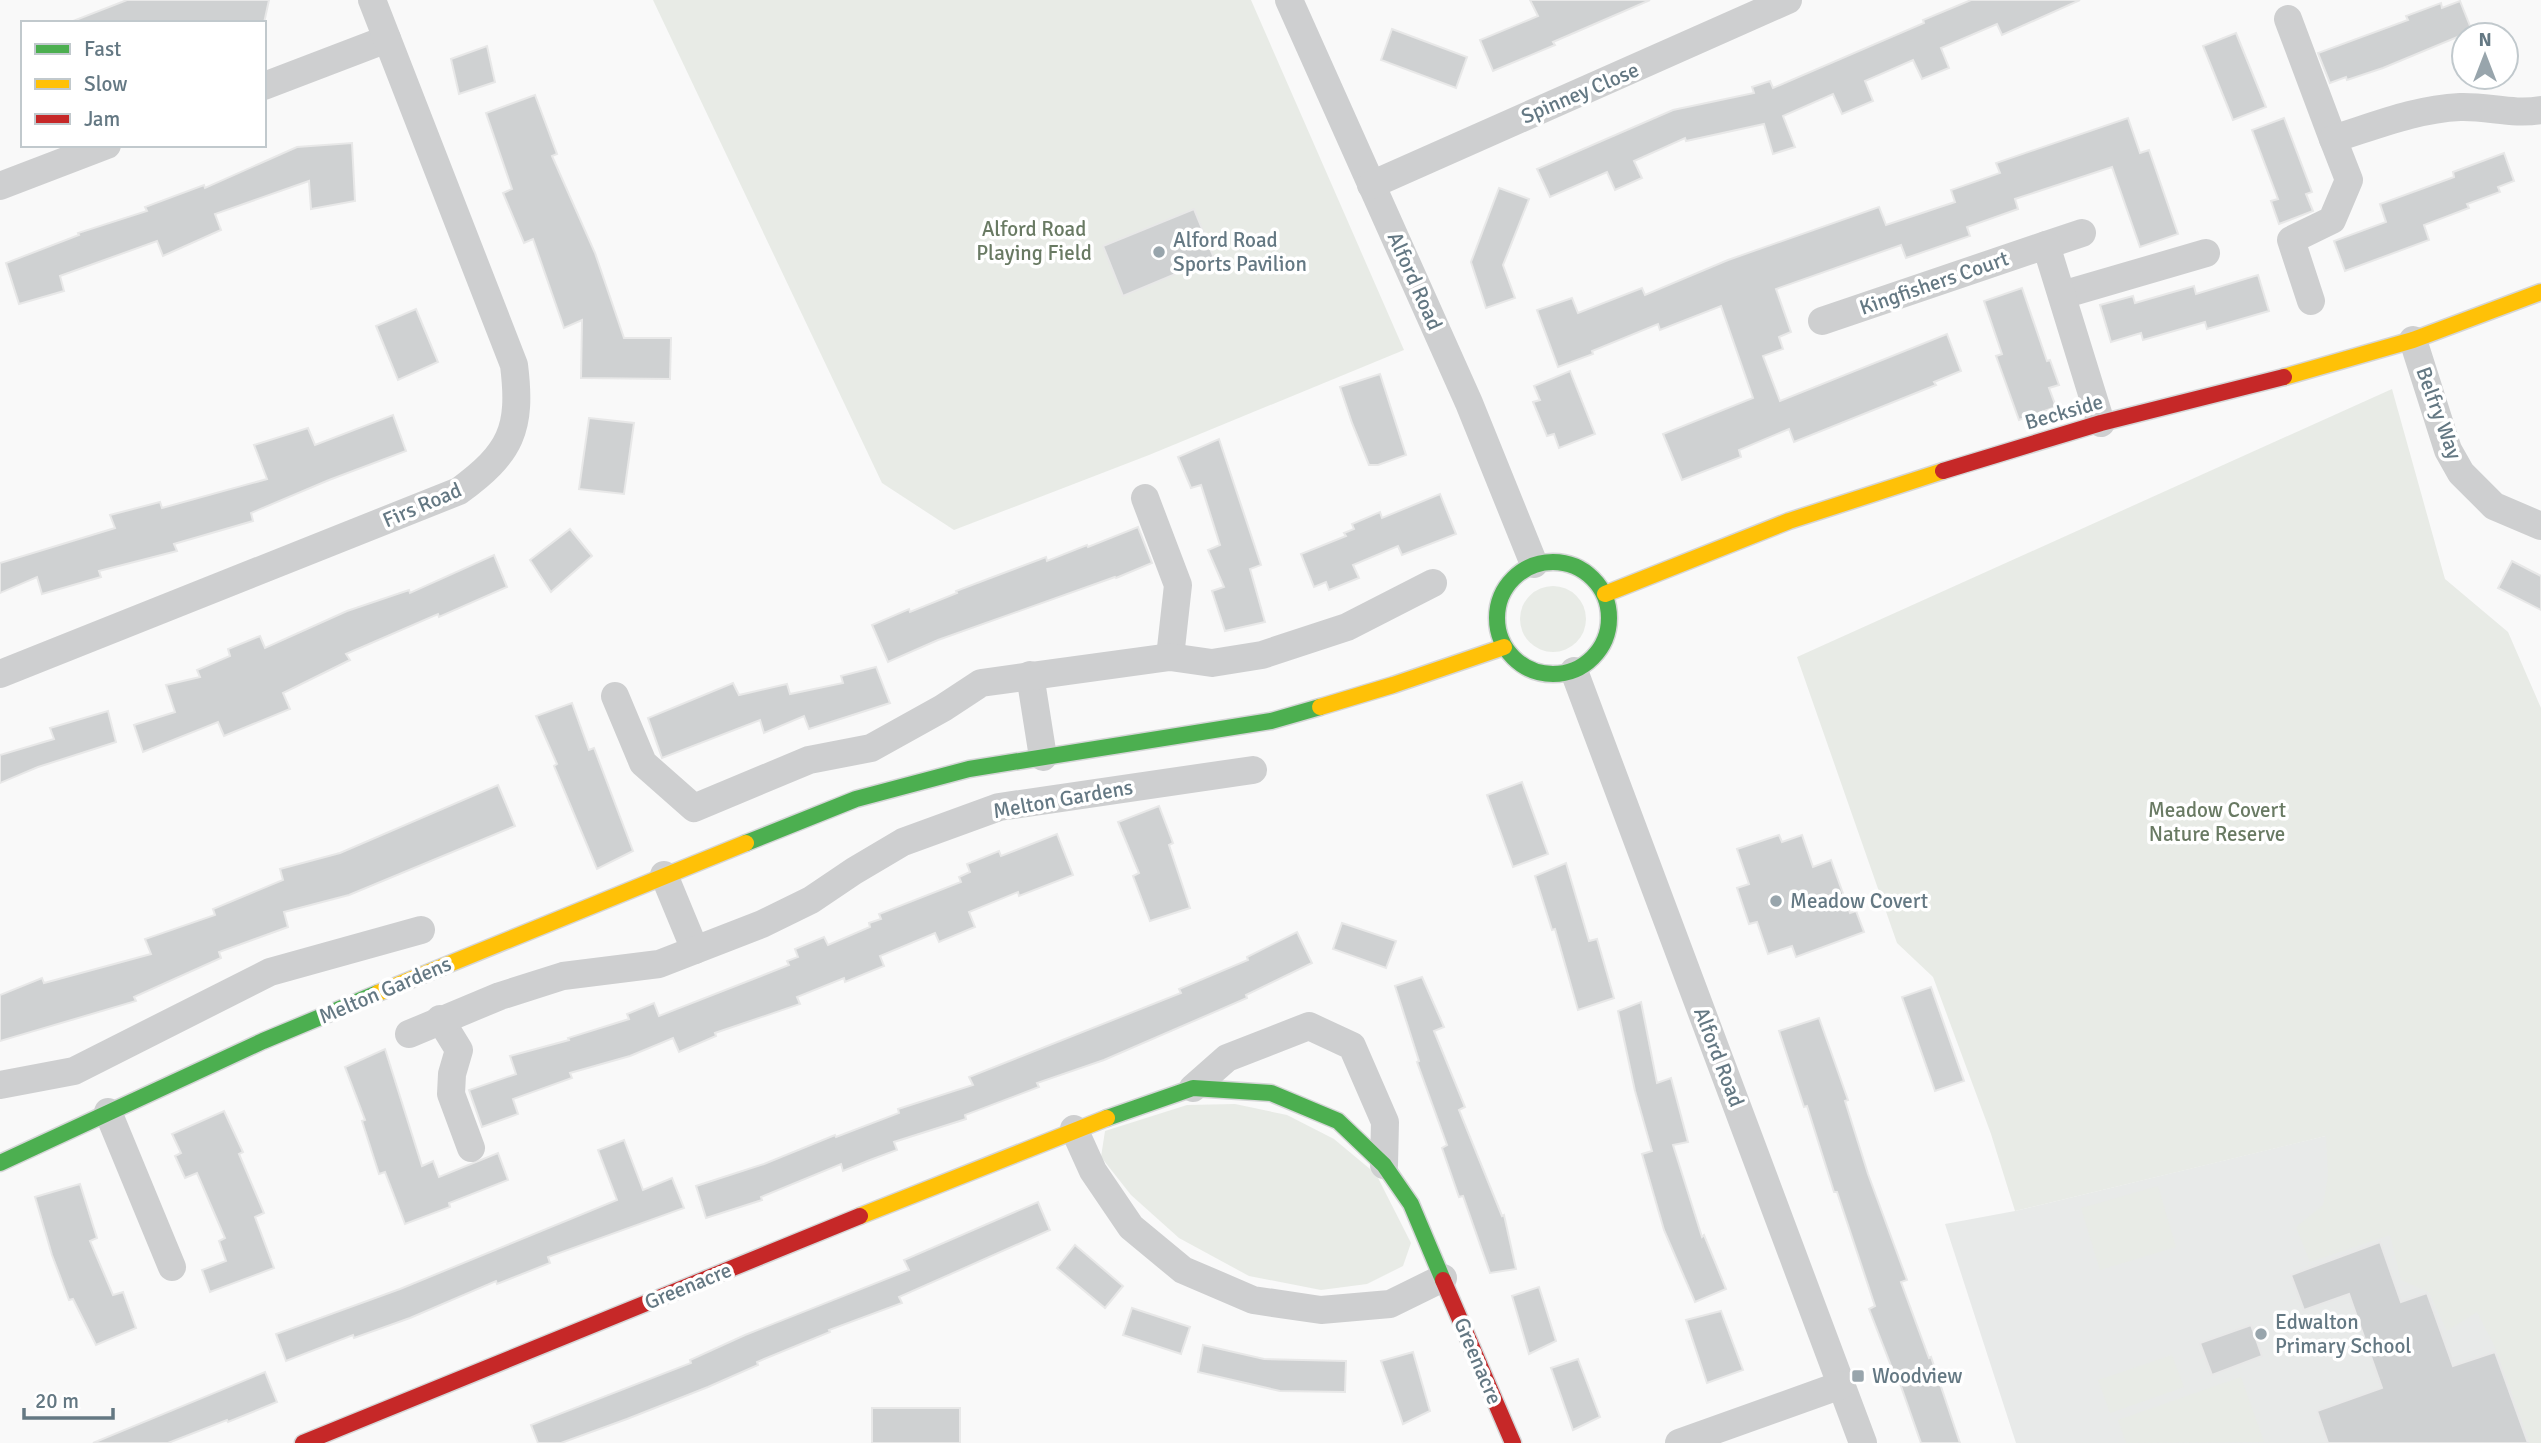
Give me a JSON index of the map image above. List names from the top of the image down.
{
  "streets": {
    "street": [
      "Spinney Close",
      "Alford Road",
      "Kingfishers Court",
      "Beckside",
      "Belfry Way",
      "Firs Road",
      "Melton Gardens",
      "Greenacre"
    ]
  },
  "crossings": [
    ["Spinney Close", "Alford Road"],
    ["Alford Road", "Beckside"],
    ["Alford Road", "Melton Gardens"],
    ["Beckside", "Belfry Way"],
    ["Beckside", "Melton Gardens"]
  ],
  "parks": ["Alford Road Playing Field", "Meadow Covert Nature Reserve"],
  "places": {
    "other": ["Alford Road Sports Pavilion", "Meadow Covert", "Edwalton Primary School"],
    "transit": ["Woodview"]
  },
  "legend": ["Fast", "Slow", "Jam"],
  "scale_bar": "20 m",
  "north": "top"
}
